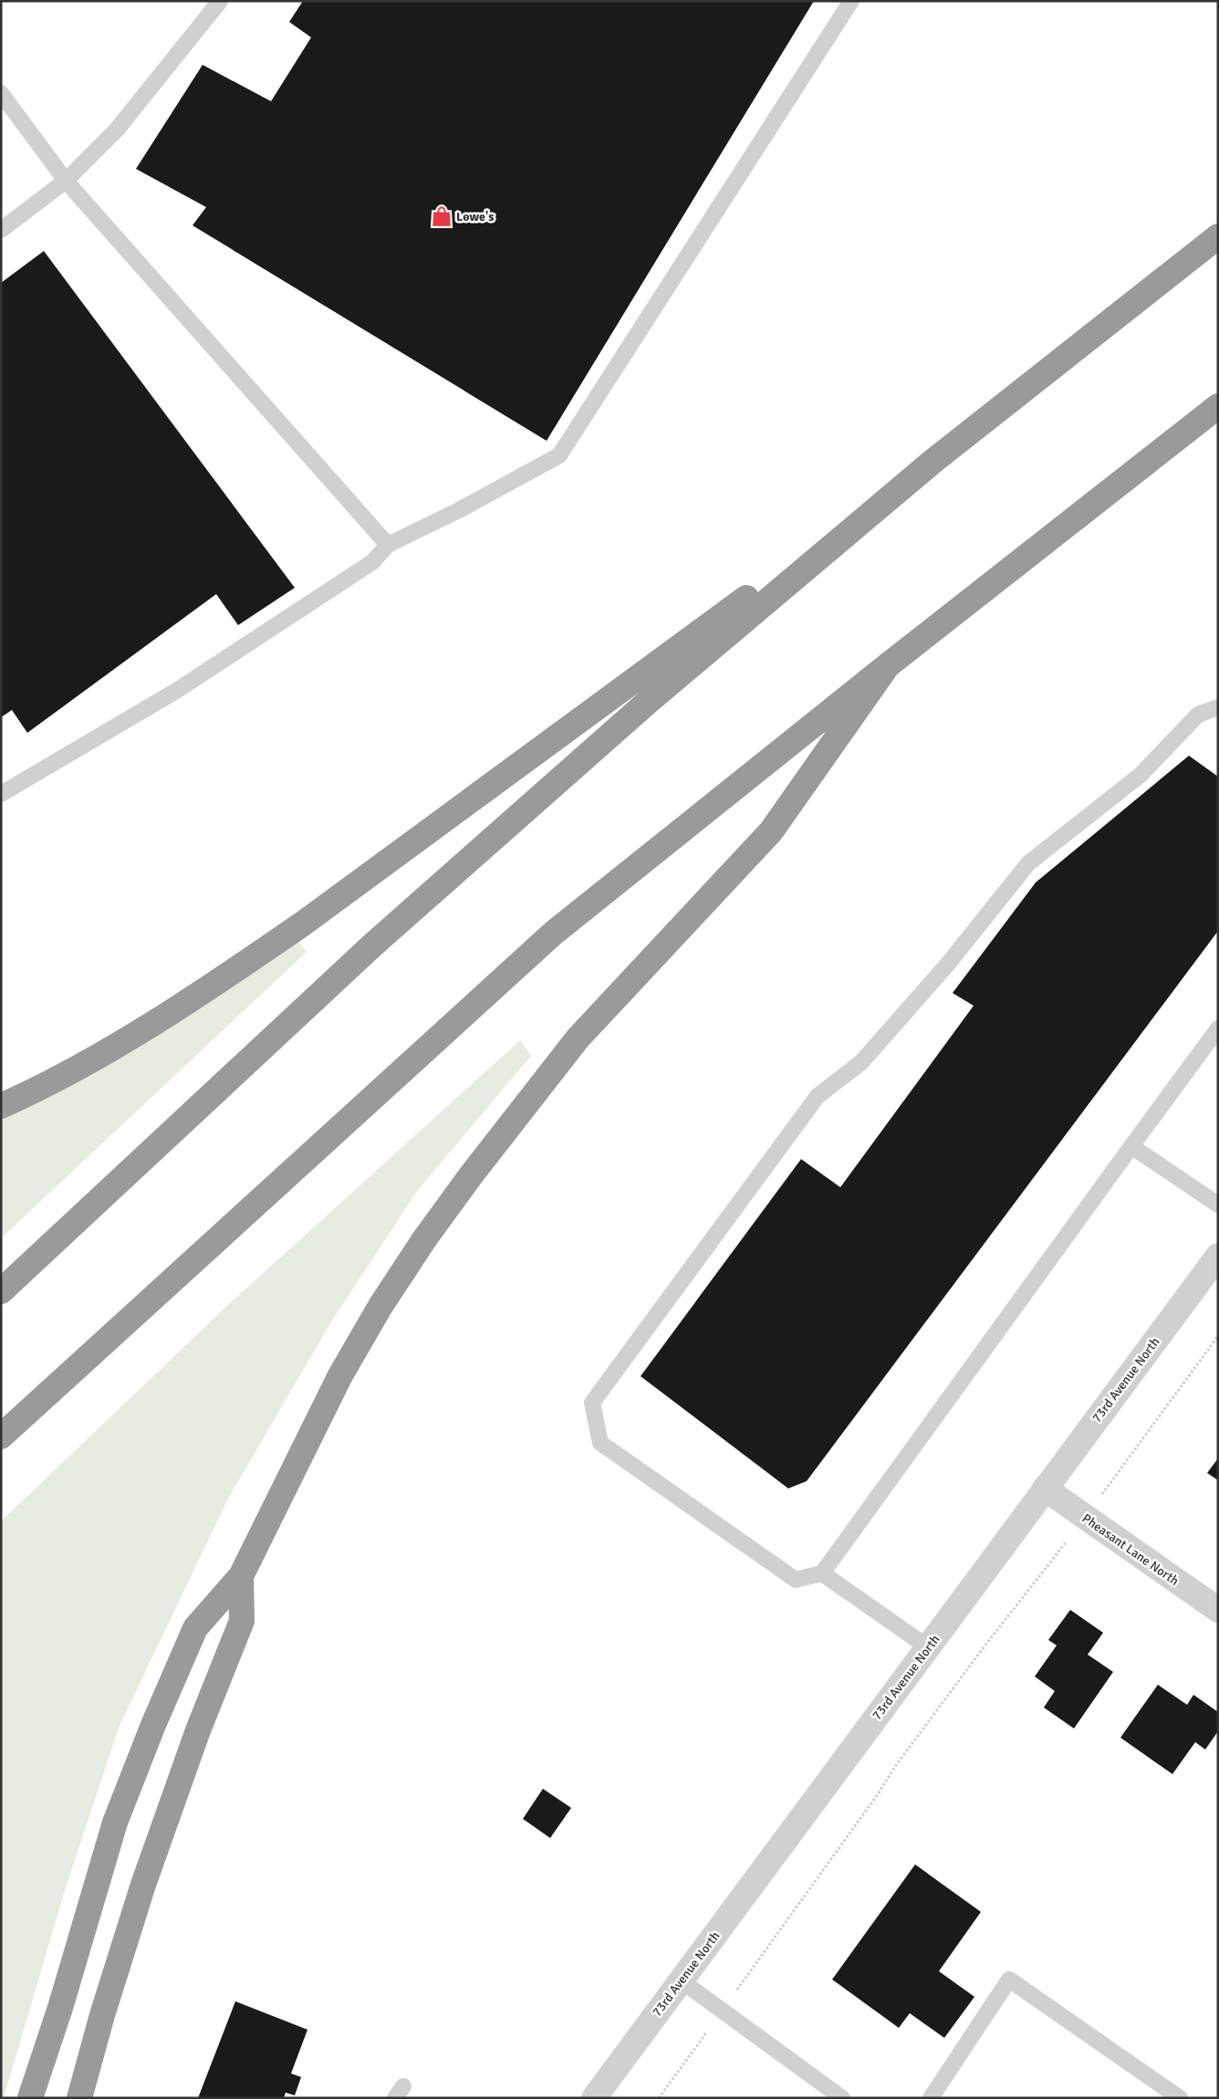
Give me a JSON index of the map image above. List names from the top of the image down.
{
  "streets": {
    "street": ["73rd Avenue North", "Pheasant Lane North"]
  },
  "crossings": [
    ["73rd Avenue North", "Pheasant Lane North"]
  ],
  "places": {
    "shop": ["Lowe's"]
  }
}
